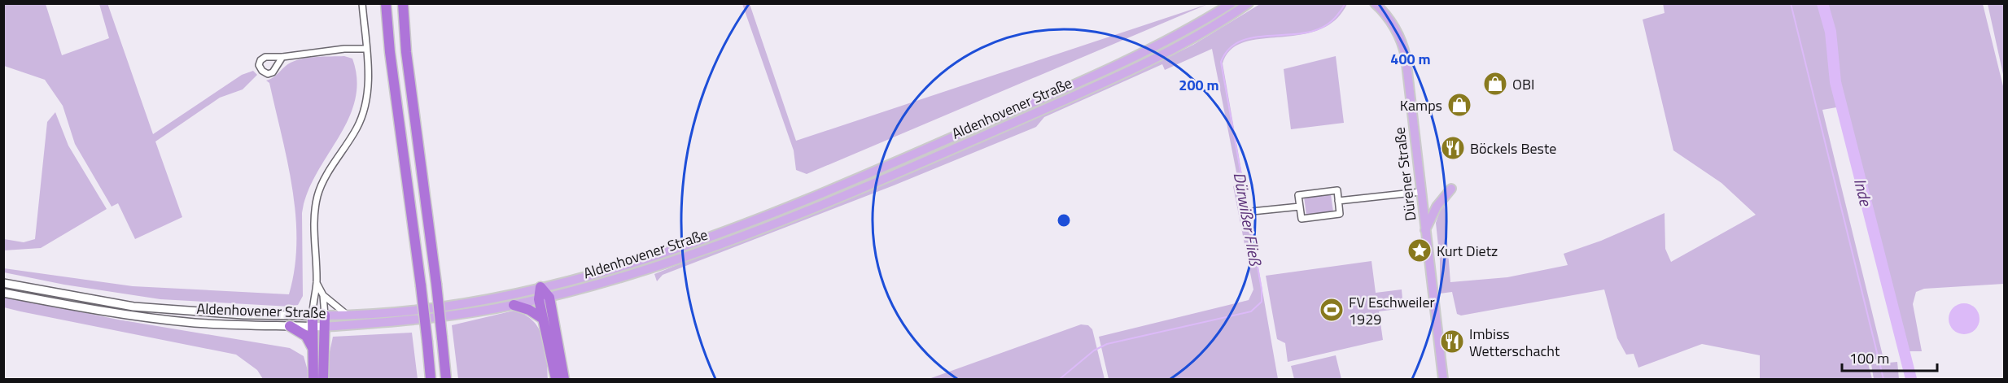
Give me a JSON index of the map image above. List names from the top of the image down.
{
  "streets": {
    "main road": ["Aldenhovener Straße", "Dürener Straße"]
  },
  "water": ["Inde", "Dürwißer Fließ"],
  "places": {
    "shop": ["OBI", "Kamps"],
    "restaurant": ["Böckels Beste", "Imbiss Wetterschacht"],
    "place": ["Kurt Dietz"],
    "sports": ["FV Eschweiler 1929"]
  },
  "scale_bar": "100 m",
  "rings": ["400 m", "200 m"]
}
